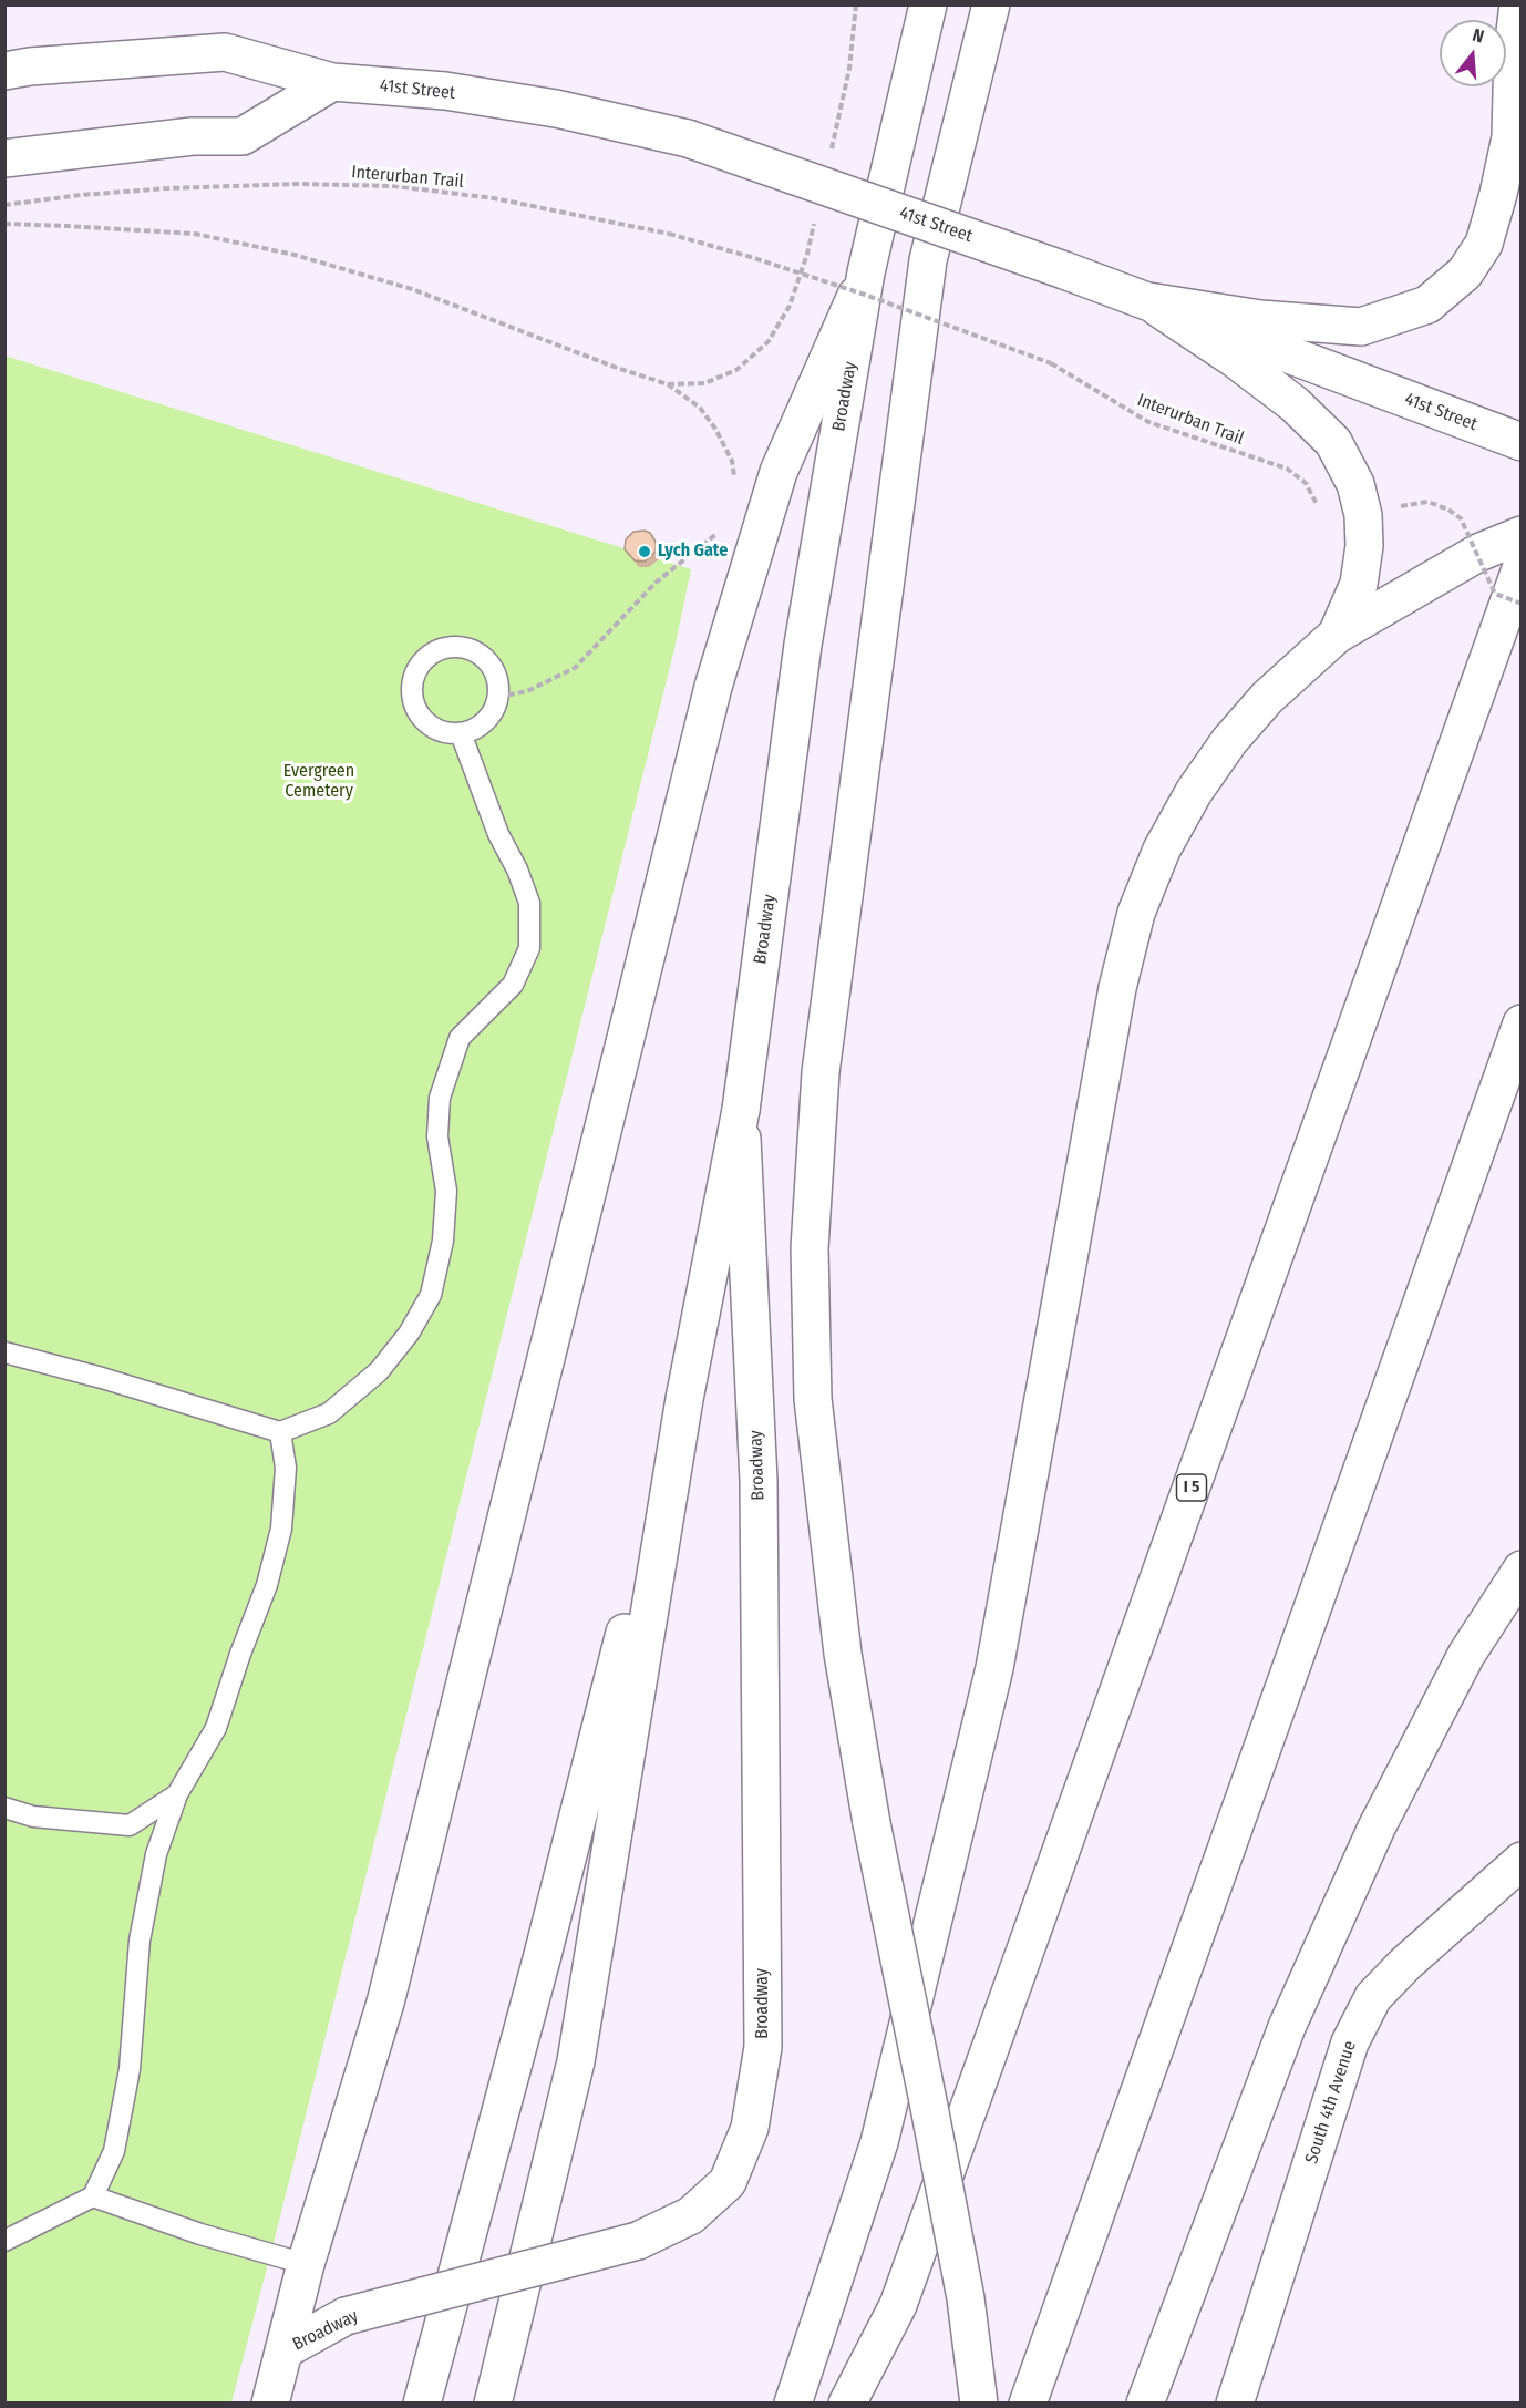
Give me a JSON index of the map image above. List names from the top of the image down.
{
  "streets": {
    "main road": [
      "41st Street",
      "Broadway",
      "I 5",
      "South 4th Avenue"
    ],
    "path": ["Interurban Trail"]
  },
  "parks": ["Evergreen Cemetery"],
  "places": ["Lych Gate"],
  "north": "top"
}
